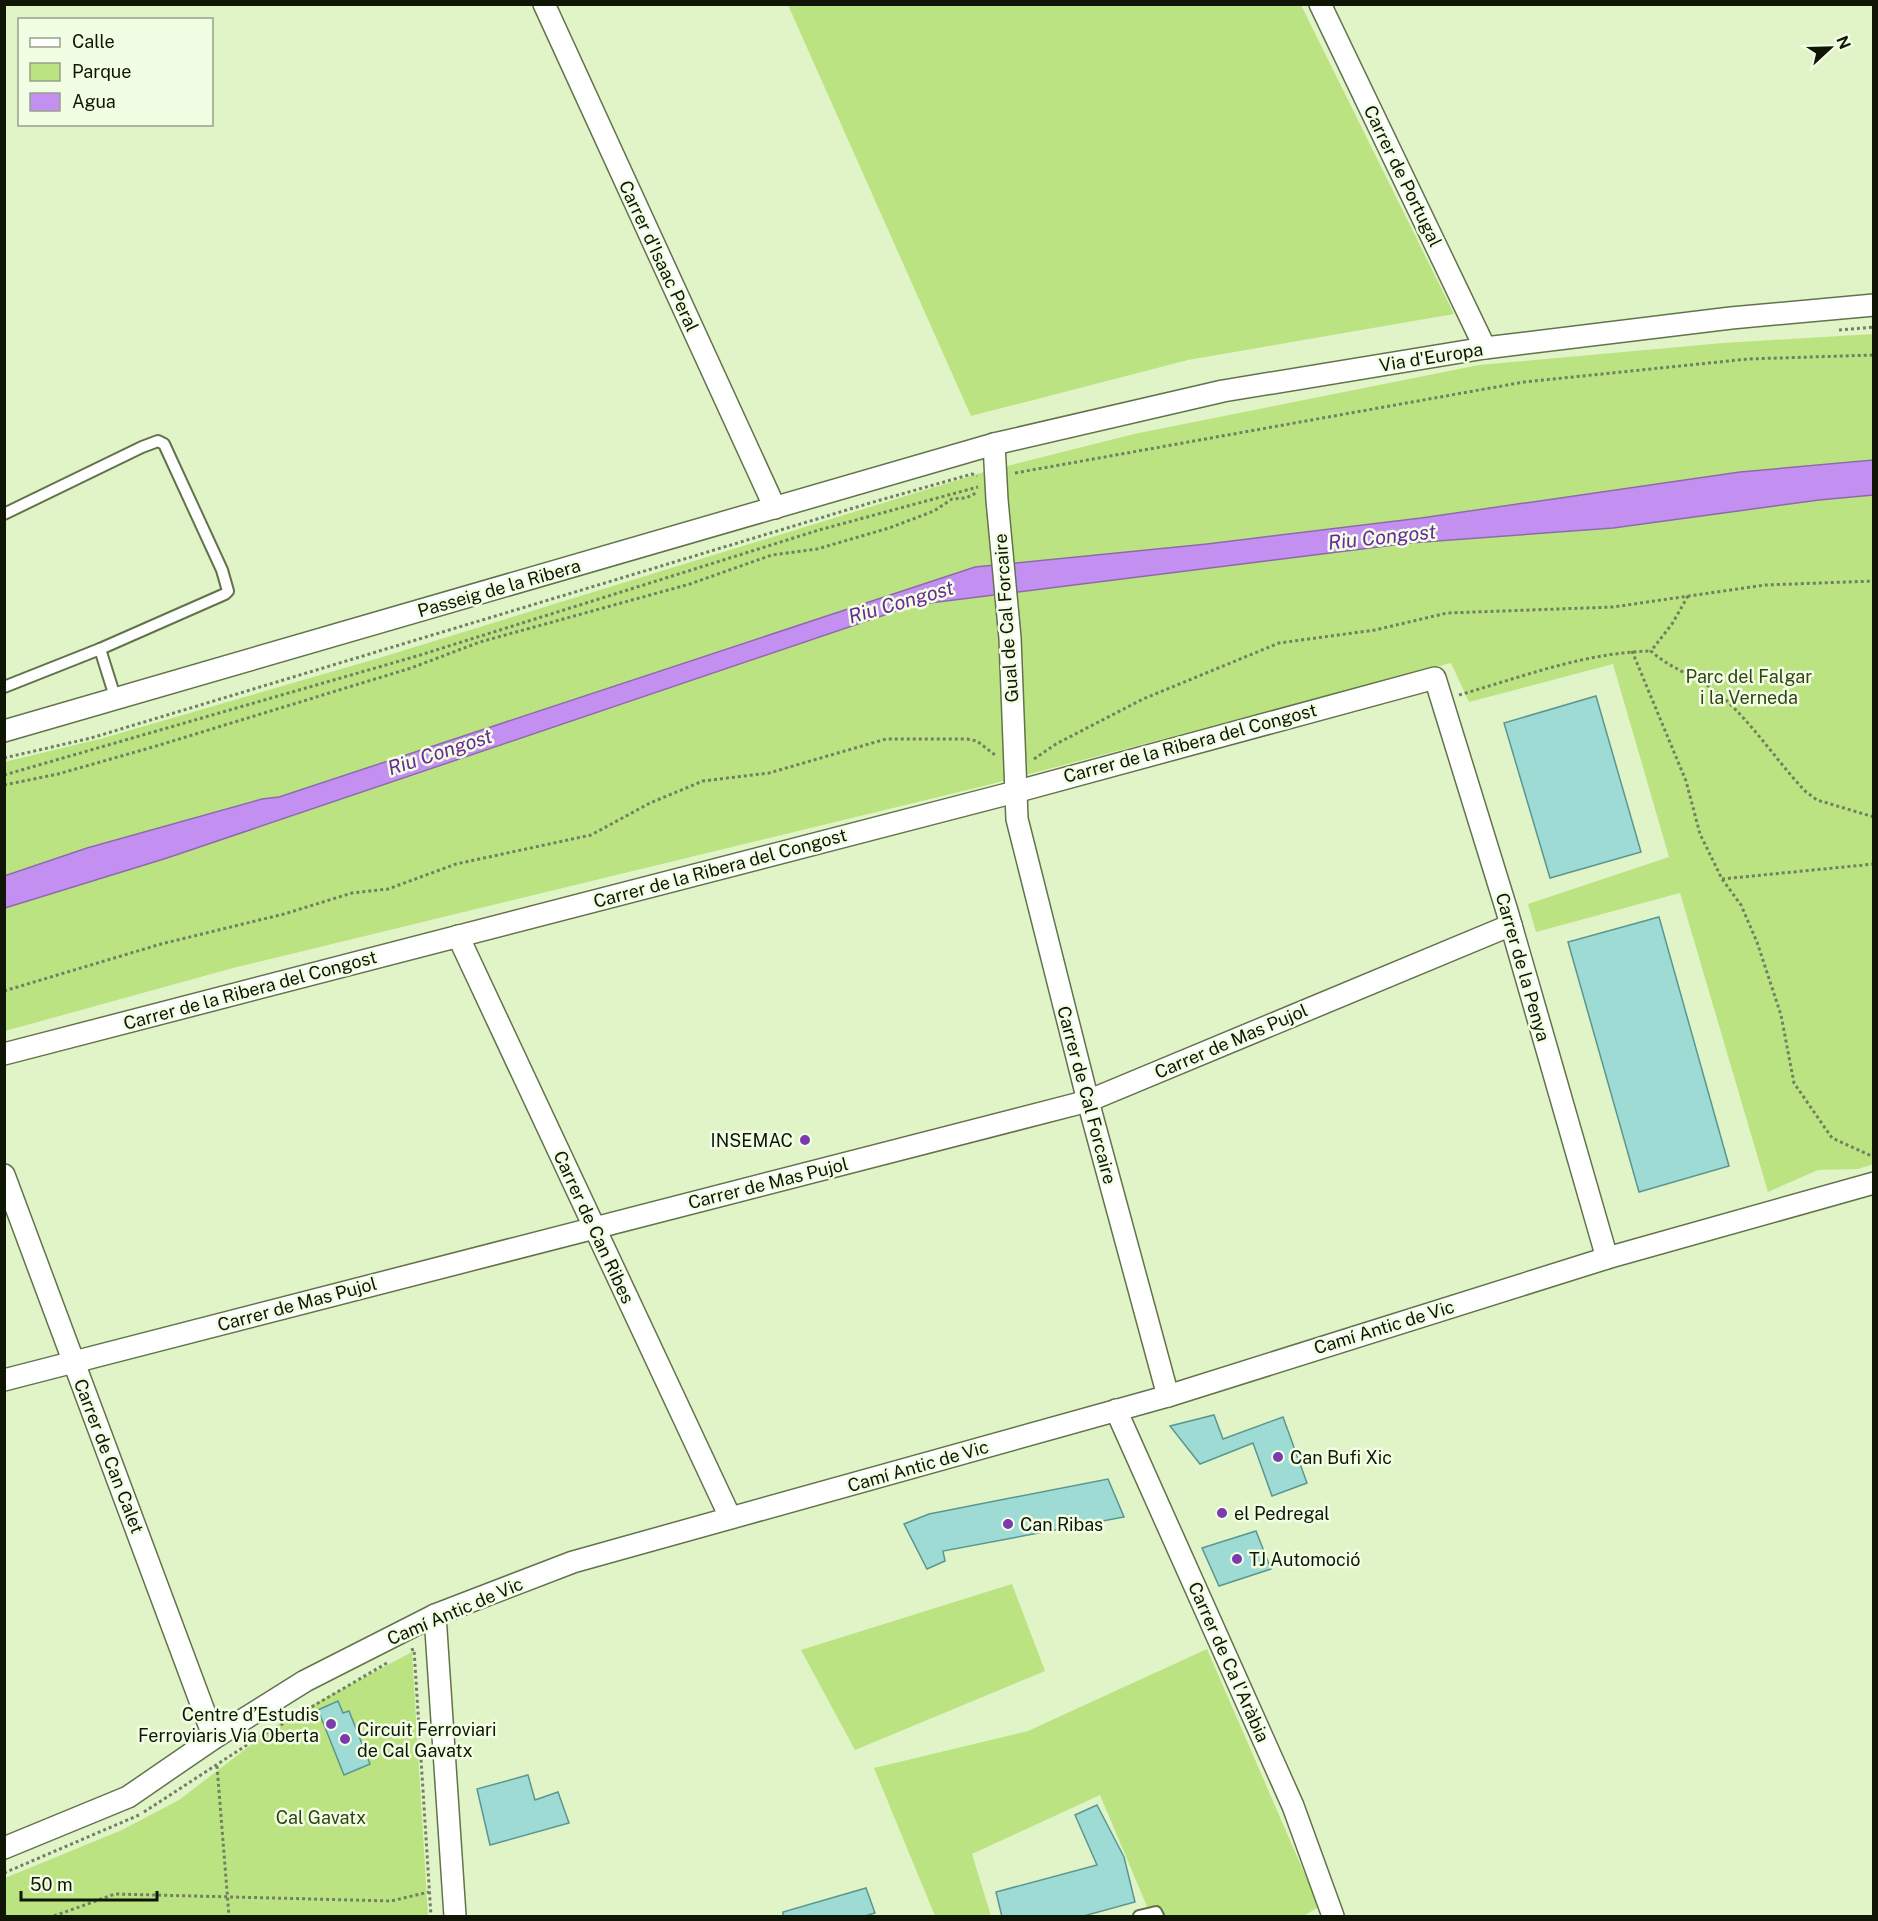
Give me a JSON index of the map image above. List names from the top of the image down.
{
  "streets": {
    "street": [
      "Carrer de Portugal",
      "Carrer d'Isaac Peral",
      "Via d'Europa",
      "Passeig de la Ribera",
      "Gual de Cal Forcaire",
      "Carrer de la Ribera del Congost",
      "Carrer de la Penya",
      "Carrer de Mas Pujol",
      "Carrer de Cal Forcaire",
      "Carrer de Can Ribes",
      "Camí Antic de Vic",
      "Carrer de Can Calet",
      "Carrer de Ca l'Aràbia"
    ]
  },
  "crossings": [
    ["Carrer de Portugal", "Via d'Europa"],
    ["Carrer d'Isaac Peral", "Passeig de la Ribera"],
    ["Via d'Europa", "Passeig de la Ribera"],
    ["Via d'Europa", "Gual de Cal Forcaire"],
    ["Passeig de la Ribera", "Gual de Cal Forcaire"],
    ["Gual de Cal Forcaire", "Carrer de la Ribera del Congost"],
    ["Gual de Cal Forcaire", "Carrer de Cal Forcaire"],
    ["Carrer de la Ribera del Congost", "Carrer de la Penya"],
    ["Carrer de la Ribera del Congost", "Carrer de Cal Forcaire"],
    ["Carrer de la Ribera del Congost", "Carrer de Can Ribes"],
    ["Carrer de la Penya", "Carrer de Mas Pujol"],
    ["Carrer de la Penya", "Camí Antic de Vic"],
    ["Carrer de Mas Pujol", "Carrer de Cal Forcaire"],
    ["Carrer de Mas Pujol", "Carrer de Can Ribes"],
    ["Carrer de Mas Pujol", "Carrer de Can Calet"],
    ["Carrer de Cal Forcaire", "Camí Antic de Vic"],
    ["Carrer de Can Ribes", "Camí Antic de Vic"],
    ["Camí Antic de Vic", "Carrer de Can Calet"],
    ["Camí Antic de Vic", "Carrer de Ca l'Aràbia"]
  ],
  "water": ["Riu Congost"],
  "parks": ["Parc del Falgar i la Verneda", "Cal Gavatx"],
  "places": [
    "INSEMAC",
    "Can Bufi Xic",
    "el Pedregal",
    "Can Ribas",
    "TJ Automoció",
    "Centre d’Estudis Ferroviaris Via Oberta",
    "Circuit Ferroviari de Cal Gavatx"
  ],
  "legend": ["Calle", "Parque", "Agua"],
  "scale_bar": "50 m",
  "north": "right"
}
